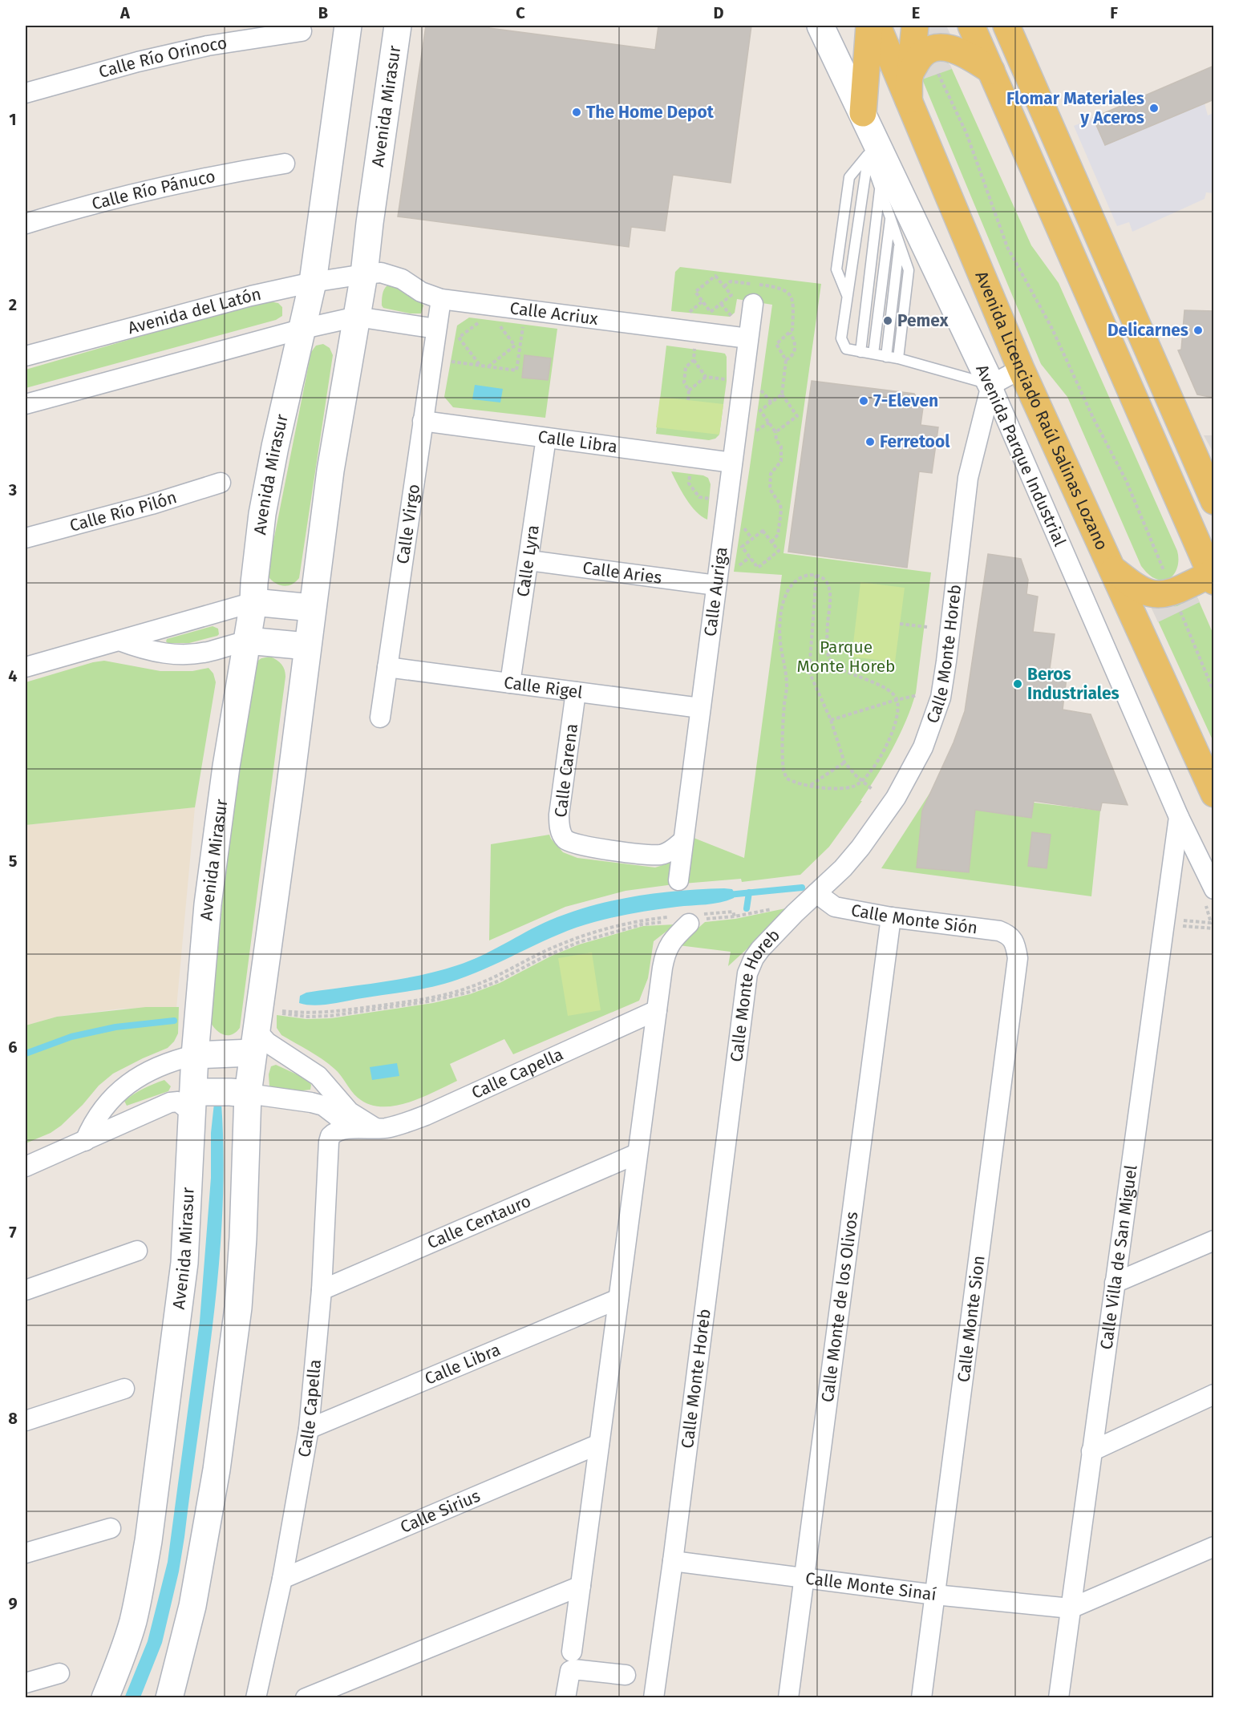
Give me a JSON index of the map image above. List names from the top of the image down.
{
  "streets": {
    "main road": ["Avenida Licenciado Raúl Salinas Lozano"],
    "street": [
      "Calle Río Orinoco",
      "Avenida Mirasur",
      "Calle Río Pánuco",
      "Avenida del Latón",
      "Calle Acriux",
      "Calle Libra",
      "Avenida Parque Industrial",
      "Calle Río Pilón",
      "Calle Virgo",
      "Calle Lyra",
      "Calle Aries",
      "Calle Auriga",
      "Calle Monte Horeb",
      "Calle Rigel",
      "Calle Carena",
      "Calle Monte Sión",
      "Calle Capella",
      "Calle Centauro",
      "Calle Villa de San Miguel",
      "Calle Monte de los Olivos",
      "Calle Monte Sion",
      "Calle Sirius",
      "Calle Monte Sinaí"
    ]
  },
  "crossings": [
    ["Avenida Mirasur", "Avenida del Latón"],
    ["Avenida Mirasur", "Calle Acriux"],
    ["Avenida del Latón", "Calle Acriux"],
    ["Calle Acriux", "Calle Virgo"],
    ["Calle Acriux", "Calle Auriga"],
    ["Calle Libra", "Calle Virgo"],
    ["Calle Libra", "Calle Lyra"],
    ["Calle Libra", "Calle Auriga"],
    ["Calle Libra", "Calle Capella"],
    ["Avenida Parque Industrial", "Calle Monte Horeb"],
    ["Avenida Parque Industrial", "Calle Villa de San Miguel"],
    ["Calle Virgo", "Calle Rigel"],
    ["Calle Lyra", "Calle Aries"],
    ["Calle Lyra", "Calle Rigel"],
    ["Calle Aries", "Calle Auriga"],
    ["Calle Auriga", "Calle Rigel"],
    ["Calle Auriga", "Calle Carena"],
    ["Calle Monte Horeb", "Calle Monte Sión"],
    ["Calle Monte Horeb", "Calle Monte Sinaí"],
    ["Calle Rigel", "Calle Carena"],
    ["Calle Monte Sión", "Calle Monte de los Olivos"],
    ["Calle Monte Sión", "Calle Monte Sion"],
    ["Calle Capella", "Calle Centauro"],
    ["Calle Capella", "Calle Sirius"],
    ["Calle Villa de San Miguel", "Calle Monte Sinaí"],
    ["Calle Monte de los Olivos", "Calle Monte Sinaí"],
    ["Calle Monte Sion", "Calle Monte Sinaí"]
  ],
  "parks": ["Parque Monte Horeb"],
  "places": [
    "Flomar Materiales y Aceros",
    "The Home Depot",
    "Pemex",
    "Delicarnes",
    "7-Eleven",
    "Ferretool",
    "Beros Industriales"
  ],
  "grid": {
    "columns": [
      "A",
      "B",
      "C",
      "D",
      "E",
      "F"
    ],
    "rows": [
      "1",
      "2",
      "3",
      "4",
      "5",
      "6",
      "7",
      "8",
      "9"
    ]
  }
}
